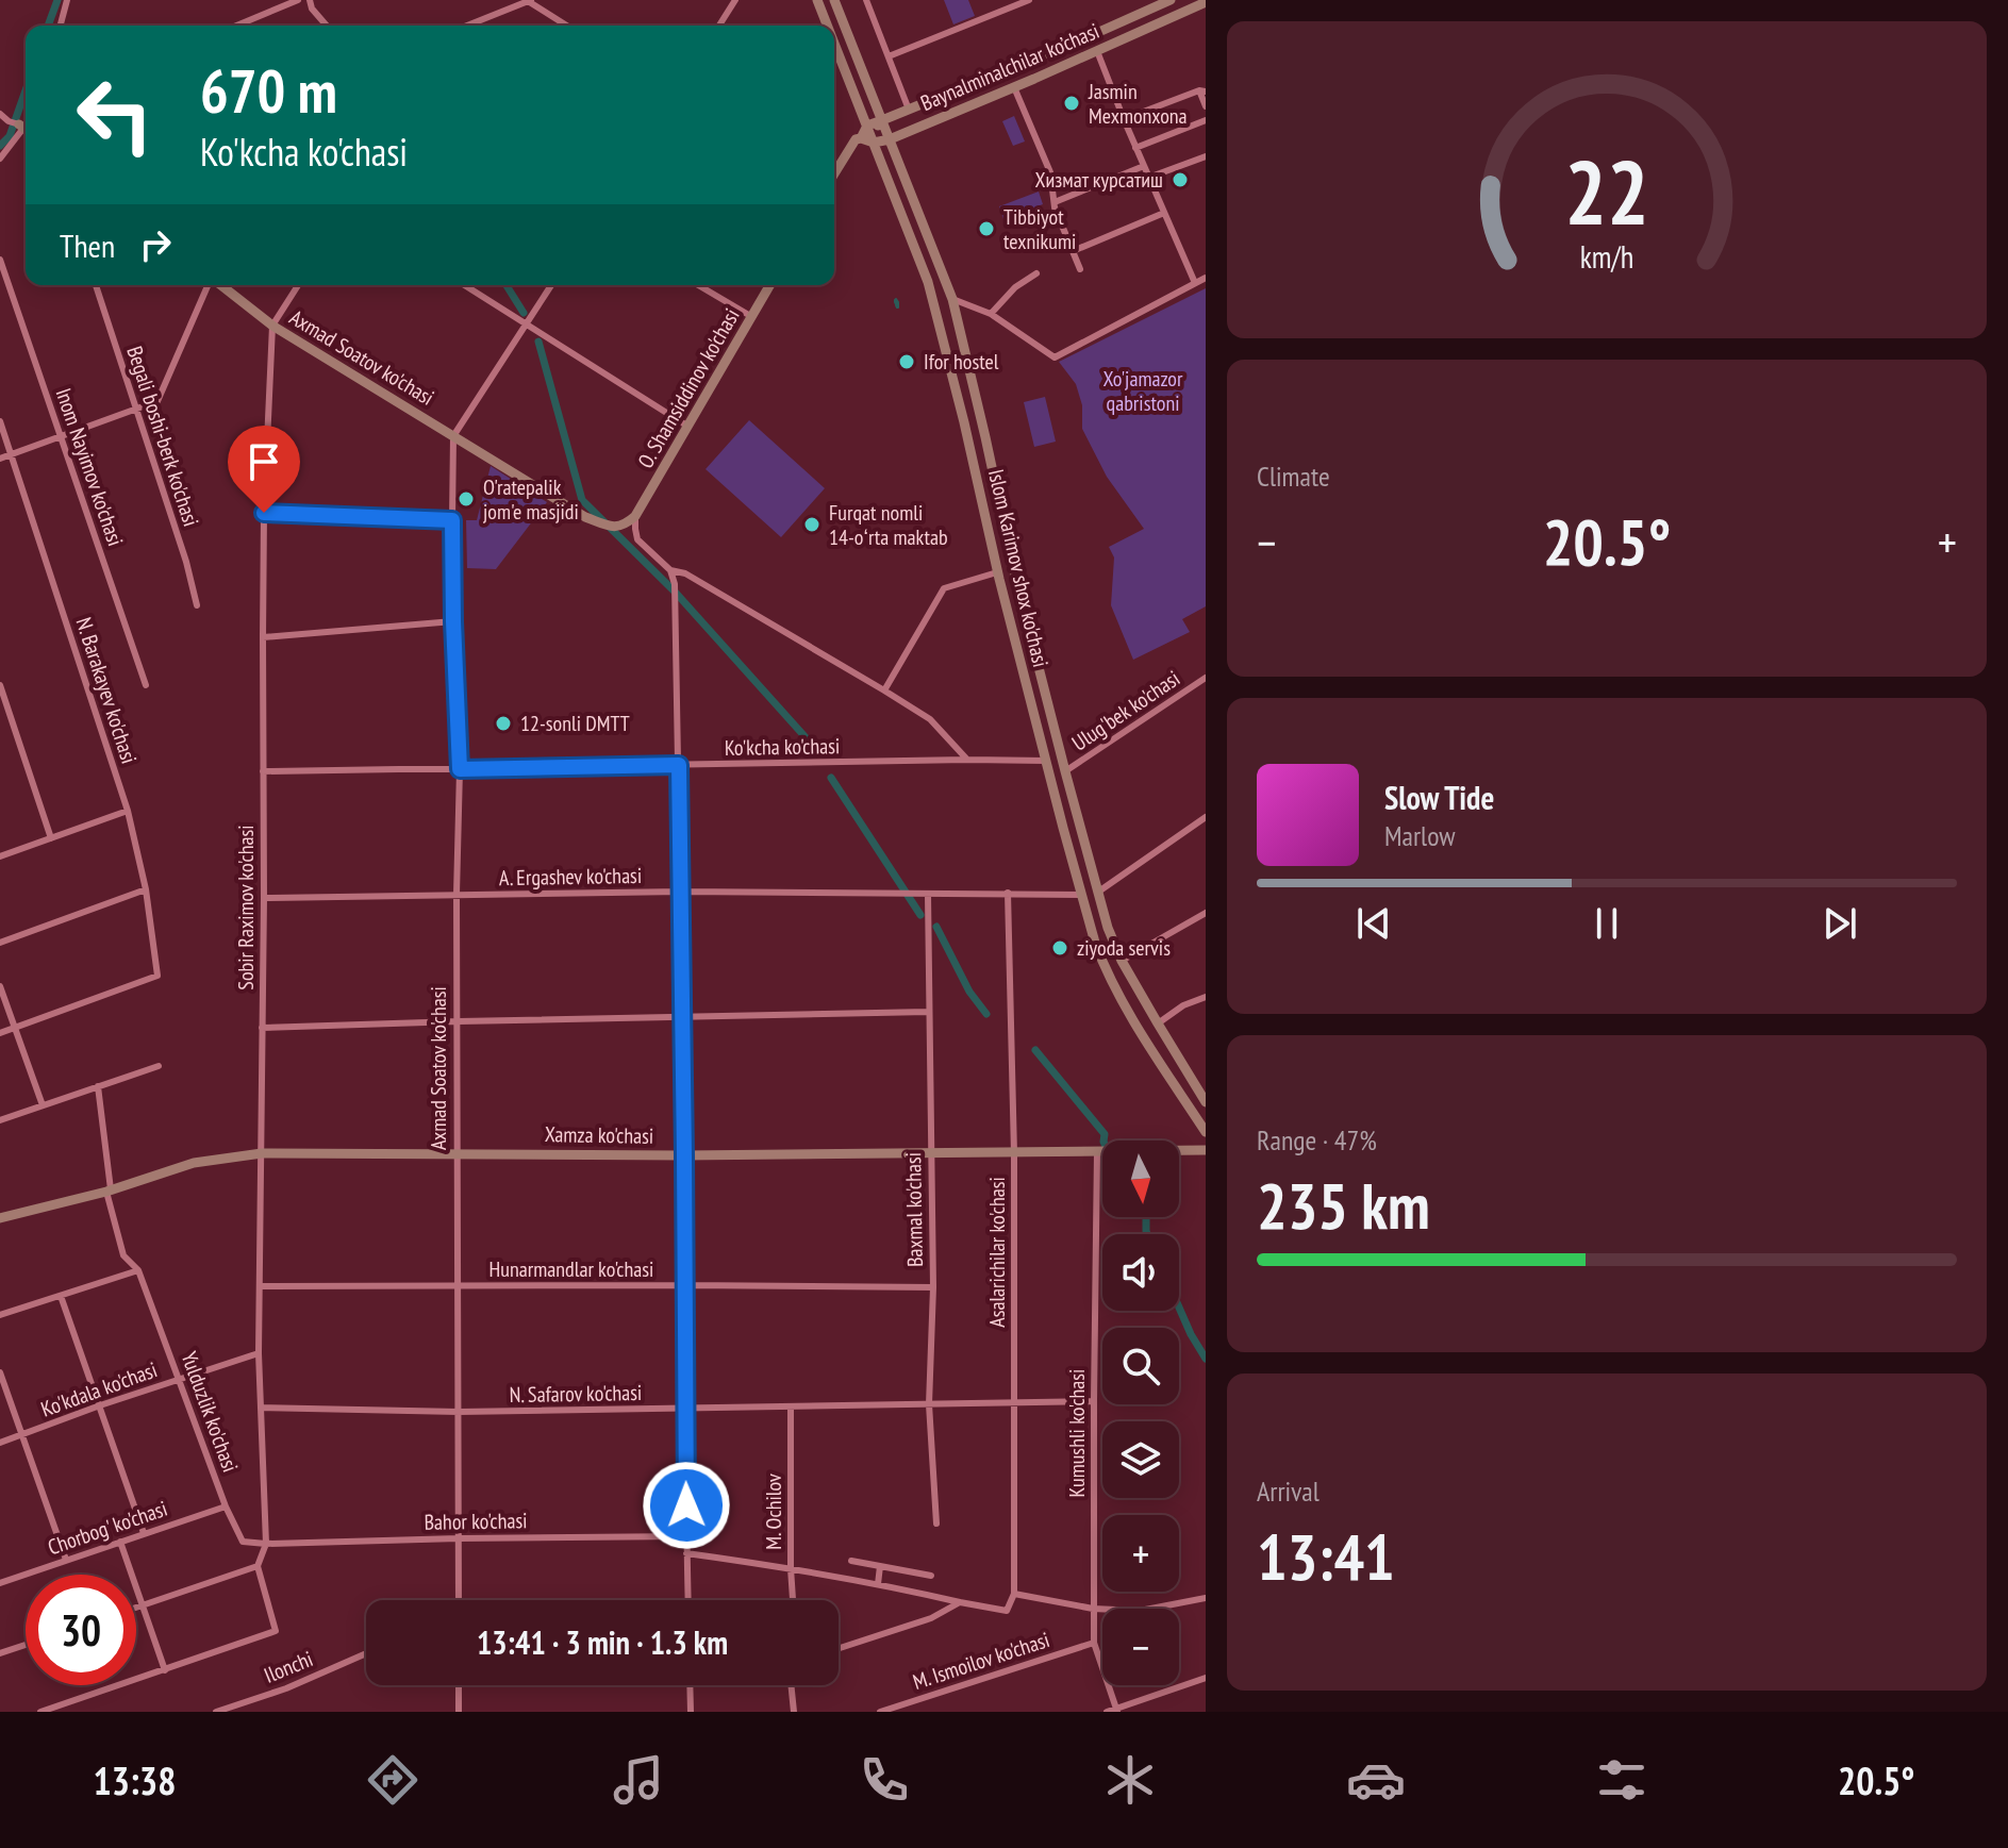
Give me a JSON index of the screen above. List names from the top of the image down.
{
  "streets": {
    "main road": [
      "Baynalminalchilar ko’chasi",
      "Axmad Soatov ko'chasi",
      "O. Shamsiddinov ko'chasi",
      "Islom Karimov shox ko'chasi",
      "Xamza ko'chasi"
    ],
    "street": [
      "Begali boshi-berk ko'chasi",
      "Inom Nayimov ko'chasi",
      "N. Barakayev ko'chasi",
      "Ulug'bek ko'chasi",
      "Ko'kcha ko'chasi",
      "A. Ergashev ko'chasi",
      "Sobir Raximov ko'chasi",
      "Baxmal ko'chasi",
      "Asalarichilar ko'chasi",
      "Hunarmandlar ko'chasi",
      "Ko'kdala ko'chasi",
      "N. Safarov ko'chasi",
      "Yulduzlik ko'chasi",
      "Kumushli ko'chasi",
      "M. Ochilov",
      "Bahor ko'chasi",
      "Chorbog' ko'chasi",
      "M. Ismoilov ko'chasi",
      "Ilonchi"
    ]
  },
  "crossings": [
    ["Baynalminalchilar ko’chasi", "Islom Karimov shox ko'chasi"],
    ["Axmad Soatov ko'chasi", "O. Shamsiddinov ko'chasi"],
    ["Axmad Soatov ko'chasi", "Ko'kcha ko'chasi"],
    ["Axmad Soatov ko'chasi", "A. Ergashev ko'chasi"],
    ["Axmad Soatov ko'chasi", "Sobir Raximov ko'chasi"],
    ["Axmad Soatov ko'chasi", "Xamza ko'chasi"],
    ["Axmad Soatov ko'chasi", "Hunarmandlar ko'chasi"],
    ["Axmad Soatov ko'chasi", "N. Safarov ko'chasi"],
    ["Axmad Soatov ko'chasi", "Bahor ko'chasi"],
    ["Islom Karimov shox ko'chasi", "Ulug'bek ko'chasi"],
    ["Islom Karimov shox ko'chasi", "Ko'kcha ko'chasi"],
    ["Islom Karimov shox ko'chasi", "A. Ergashev ko'chasi"],
    ["Ko'kcha ko'chasi", "Sobir Raximov ko'chasi"],
    ["A. Ergashev ko'chasi", "Sobir Raximov ko'chasi"],
    ["A. Ergashev ko'chasi", "Baxmal ko'chasi"],
    ["A. Ergashev ko'chasi", "Asalarichilar ko'chasi"],
    ["Sobir Raximov ko'chasi", "Xamza ko'chasi"],
    ["Sobir Raximov ko'chasi", "Hunarmandlar ko'chasi"],
    ["Sobir Raximov ko'chasi", "Ko'kdala ko'chasi"],
    ["Sobir Raximov ko'chasi", "N. Safarov ko'chasi"],
    ["Sobir Raximov ko'chasi", "Yulduzlik ko'chasi"],
    ["Sobir Raximov ko'chasi", "Bahor ko'chasi"],
    ["Xamza ko'chasi", "Baxmal ko'chasi"],
    ["Xamza ko'chasi", "Asalarichilar ko'chasi"],
    ["Xamza ko'chasi", "Yulduzlik ko'chasi"],
    ["Baxmal ko'chasi", "Hunarmandlar ko'chasi"],
    ["Baxmal ko'chasi", "N. Safarov ko'chasi"],
    ["Asalarichilar ko'chasi", "N. Safarov ko'chasi"],
    ["Ko'kdala ko'chasi", "Yulduzlik ko'chasi"],
    ["N. Safarov ko'chasi", "Kumushli ko'chasi"],
    ["N. Safarov ko'chasi", "M. Ochilov"],
    ["Yulduzlik ko'chasi", "Bahor ko'chasi"],
    ["Yulduzlik ko'chasi", "Chorbog' ko'chasi"],
    ["Kumushli ko'chasi", "M. Ismoilov ko'chasi"]
  ],
  "parks": ["Xo'jamazor qabristoni"],
  "places": [
    "Jasmin Mexmonxona",
    "Хизмат курсатиш",
    "Tibbiyot texnikumi",
    "Ifor hostel",
    "O'ratepalik jom'e masjidi",
    "Furqat nomli 14-oʻrta maktab",
    "12-sonli DMTT",
    "ziyoda servis"
  ],
  "north": "bottom",
  "page": {
    "turn": ["670 m", "Ko'kcha ko'chasi"],
    "then": "Then",
    "tile": [
      "Climate",
      ["Range · 47%", "235 km"],
      ["Arrival", "13:41"]
    ],
    "heat": ["−", "20.5°", "+"],
    "song": ["Slow Tide", "Marlow"],
    "map_buttons": ["+", "−"],
    "limit": "30",
    "trip": "13:41 · 3 min · 1.3 km",
    "tabs": ["13:38", "20.5°"],
    "gauge": ["22", "km/h"]
  }
}
